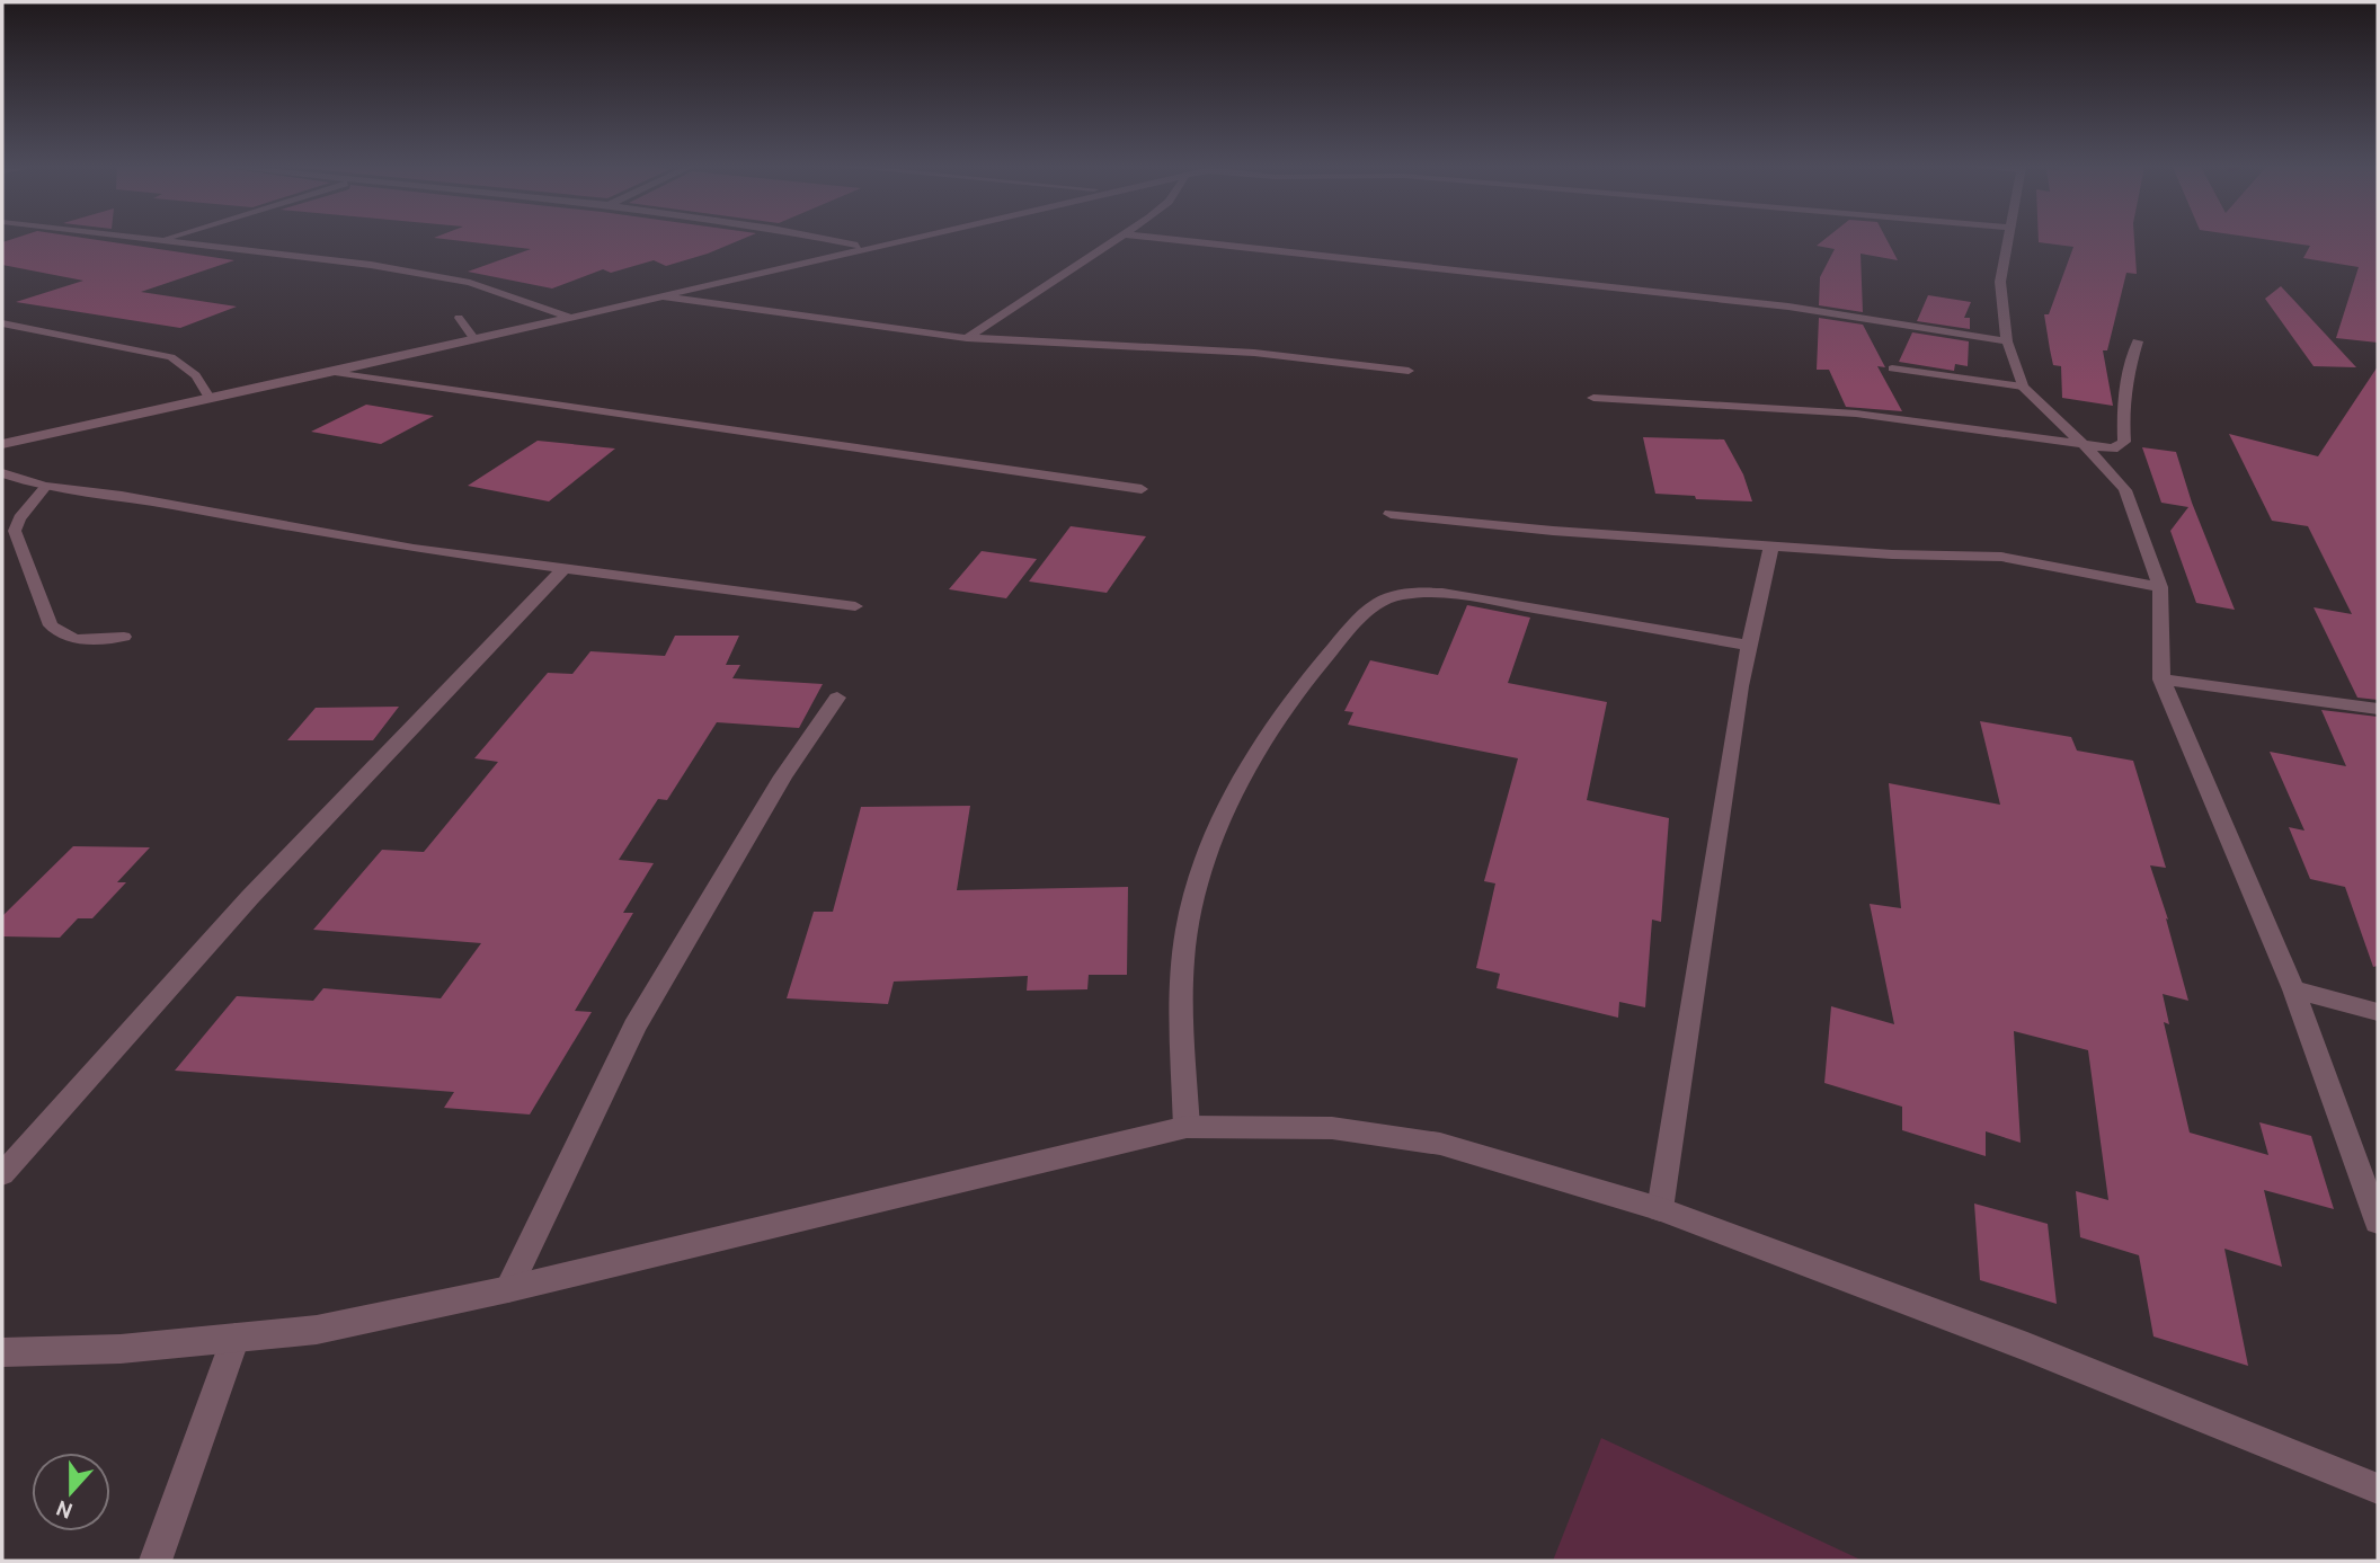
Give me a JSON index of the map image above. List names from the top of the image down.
{
  "north": "bottom"
}
